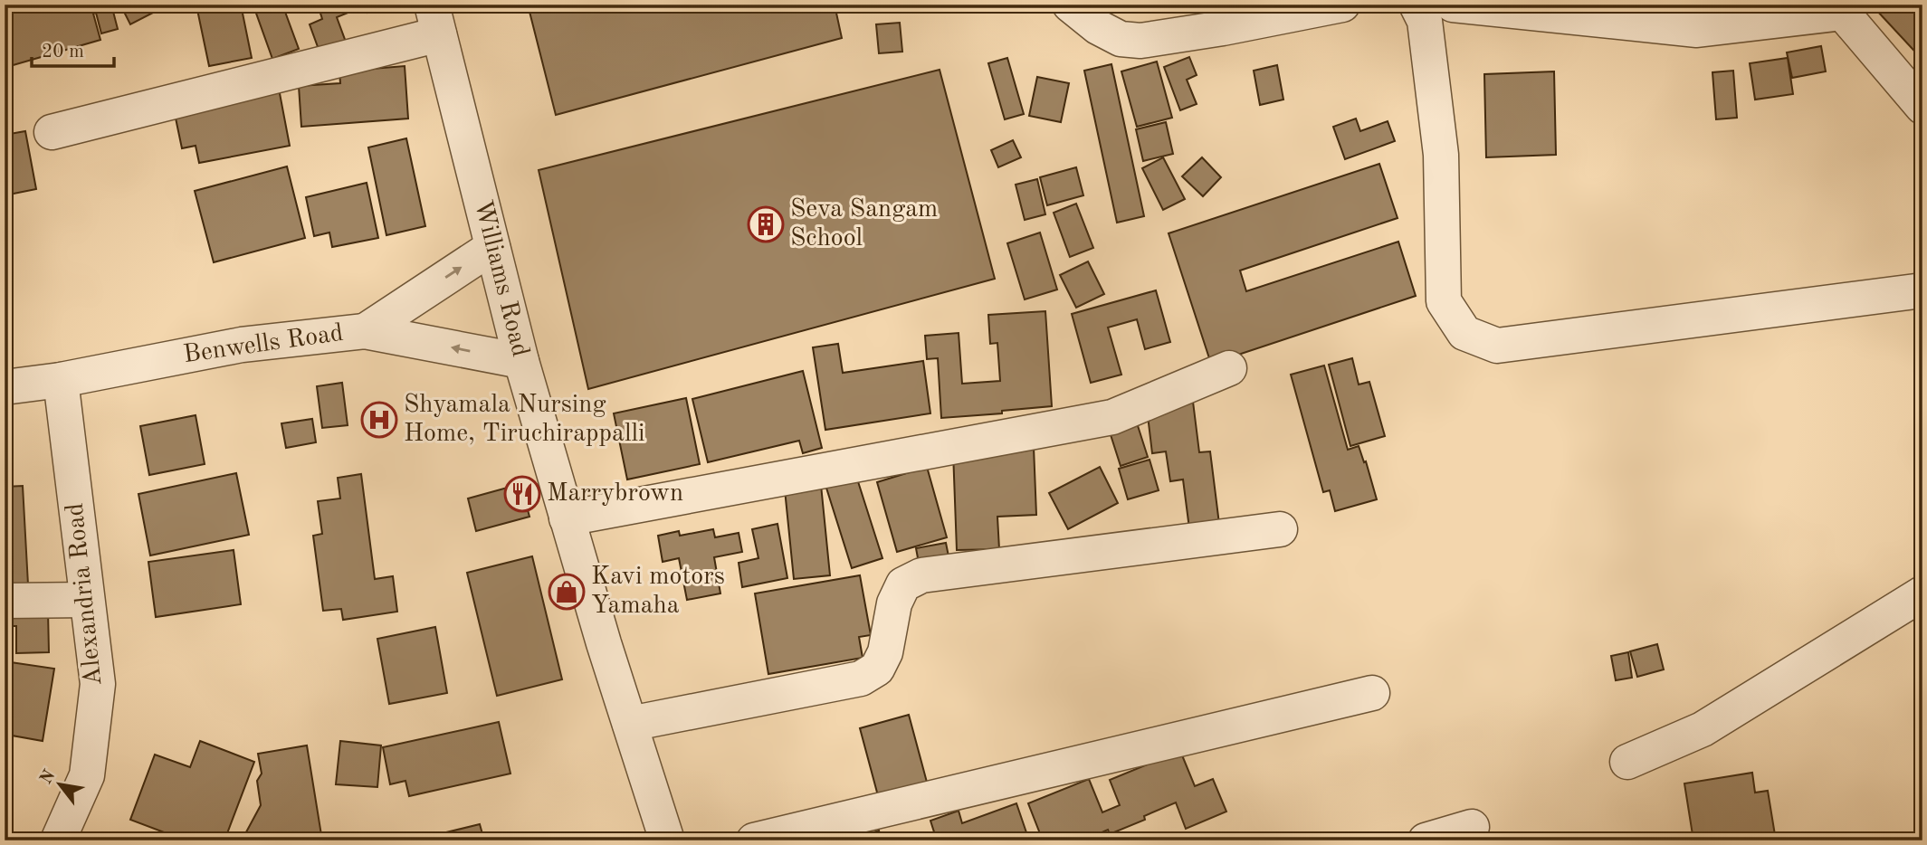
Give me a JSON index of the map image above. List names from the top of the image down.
{
  "streets": {
    "street": ["Williams Road", "Benwells Road", "Alexandria Road"]
  },
  "crossings": [
    ["Williams Road", "Benwells Road"],
    ["Benwells Road", "Alexandria Road"]
  ],
  "places": {
    "building": ["Seva Sangam School"],
    "hospital": ["Shyamala Nursing Home, Tiruchirappalli"],
    "restaurant": ["Marrybrown"],
    "shop": ["Kavi motors Yamaha"]
  },
  "scale_bar": "20 m",
  "north": "top left"
}
